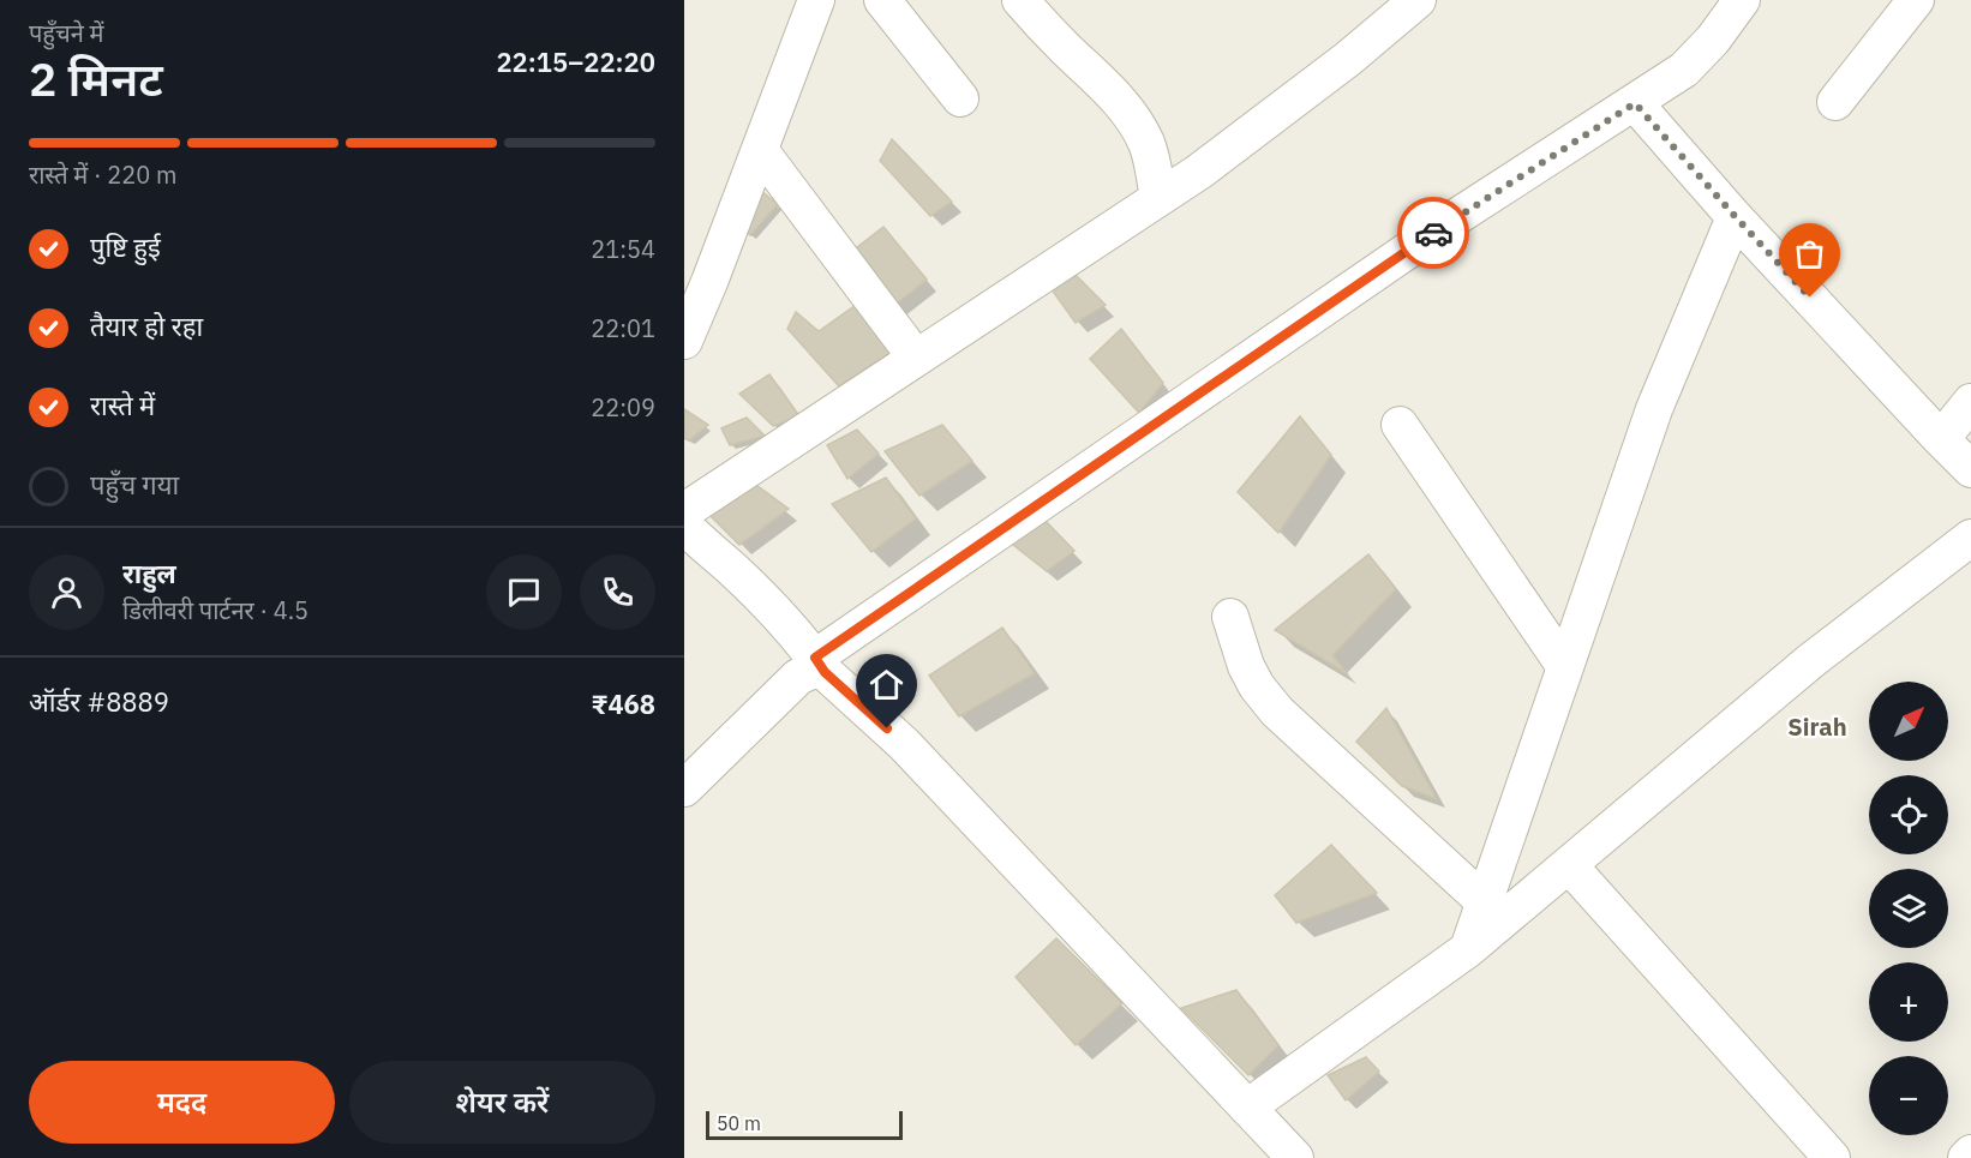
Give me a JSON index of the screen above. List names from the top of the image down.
{
  "districts": ["Sirah"],
  "scale_bar": "50 m",
  "north": "top right",
  "page": {
    "heading": ["2 मिनट", "पहुँचने में", "22:15–22:20"],
    "panel": [
      "राहुल",
      "डिलीवरी पार्टनर · 4.5",
      "ऑर्डर #8889",
      "₹468"
    ],
    "bar": "रास्ते में · 220 m",
    "list": [
      ["पुष्टि हुई", "21:54"],
      ["तैयार हो रहा", "22:01"],
      ["रास्ते में", "22:09"],
      "पहुँच गया"
    ],
    "map_buttons": ["+", "−"],
    "buttons": ["मदद", "शेयर करें"],
    "scale": "50 m"
  }
}
